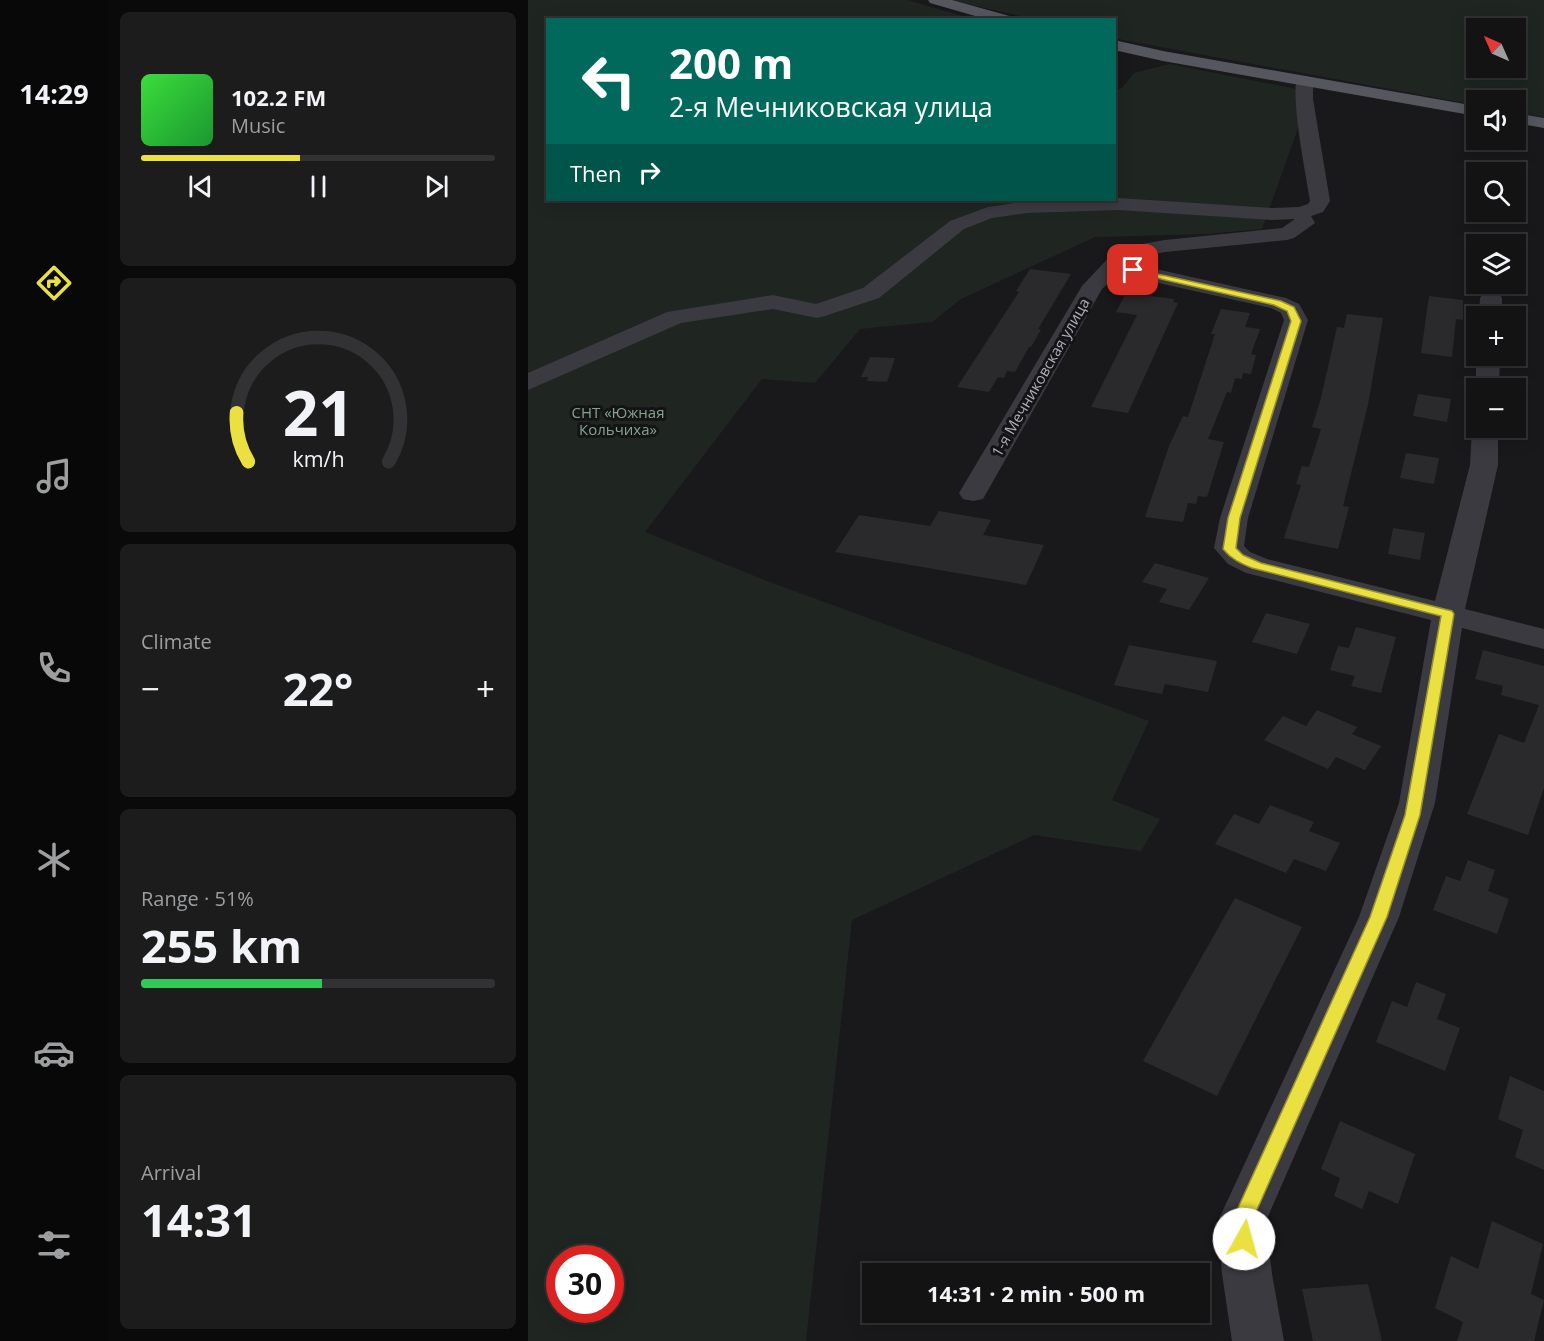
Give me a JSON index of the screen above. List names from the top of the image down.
{
  "streets": {
    "street": ["1-я Мечниковская улица"]
  },
  "parks": ["СНТ «Южная Кольчиха»"],
  "north": "top left",
  "page": {
    "tabs": "14:29",
    "map_buttons": ["+", "−"],
    "turn": ["200 m", "2-я Мечниковская улица"],
    "song": ["102.2 FM", "Music"],
    "then": "Then",
    "tile": [
      "Climate",
      ["Range · 51%", "255 km"],
      ["Arrival", "14:31"]
    ],
    "heat": ["−", "22°", "+"],
    "limit": "30",
    "trip": "14:31 · 2 min · 500 m",
    "gauge": ["21", "km/h"]
  }
}
